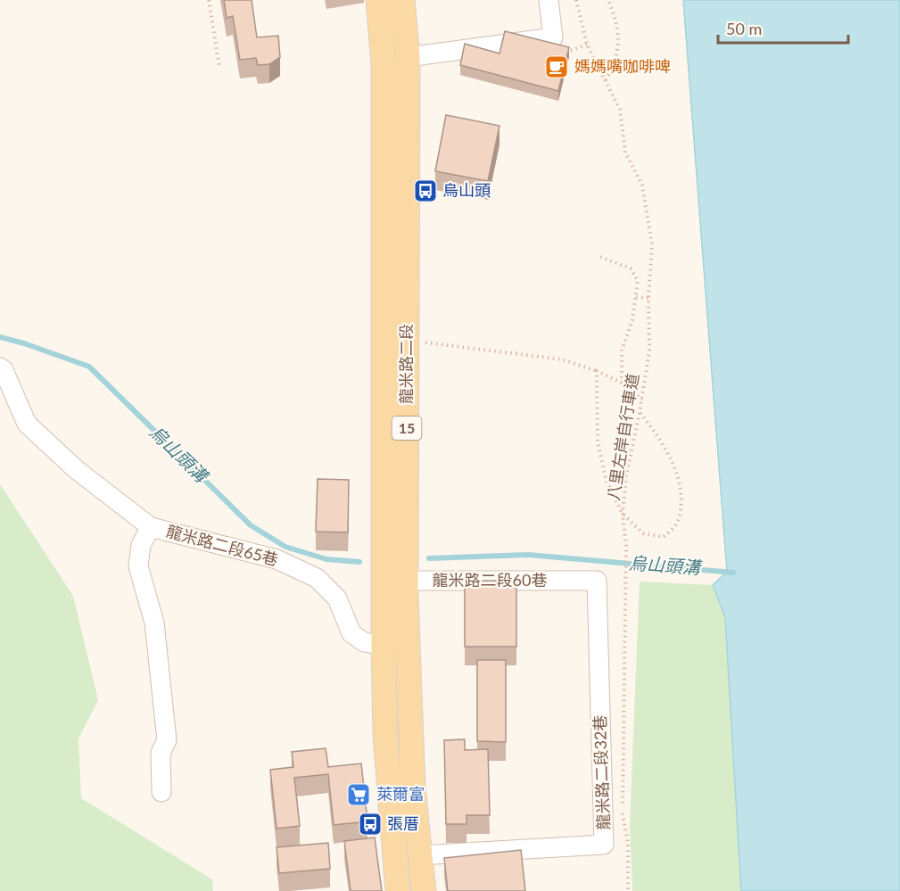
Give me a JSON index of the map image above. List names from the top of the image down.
{
  "streets": {
    "main road": ["龍米路二段", "15"],
    "street": ["龍米路二段65巷", "龍米路二段60巷", "龍米路二段32巷"],
    "path": ["八里左岸自行車道"]
  },
  "crossings": [
    ["龍米路二段", "15"],
    ["龍米路二段", "龍米路二段65巷"],
    ["龍米路二段", "龍米路二段60巷"],
    ["龍米路二段", "龍米路二段32巷"],
    ["15", "龍米路二段32巷"],
    ["龍米路二段60巷", "龍米路二段32巷"]
  ],
  "water": ["烏山頭溝"],
  "places": {
    "cafe": ["媽媽嘴咖啡啤"],
    "bus stop": ["烏山頭", "張厝"],
    "supermarket": ["萊爾富"]
  },
  "scale_bar": "50 m"
}
